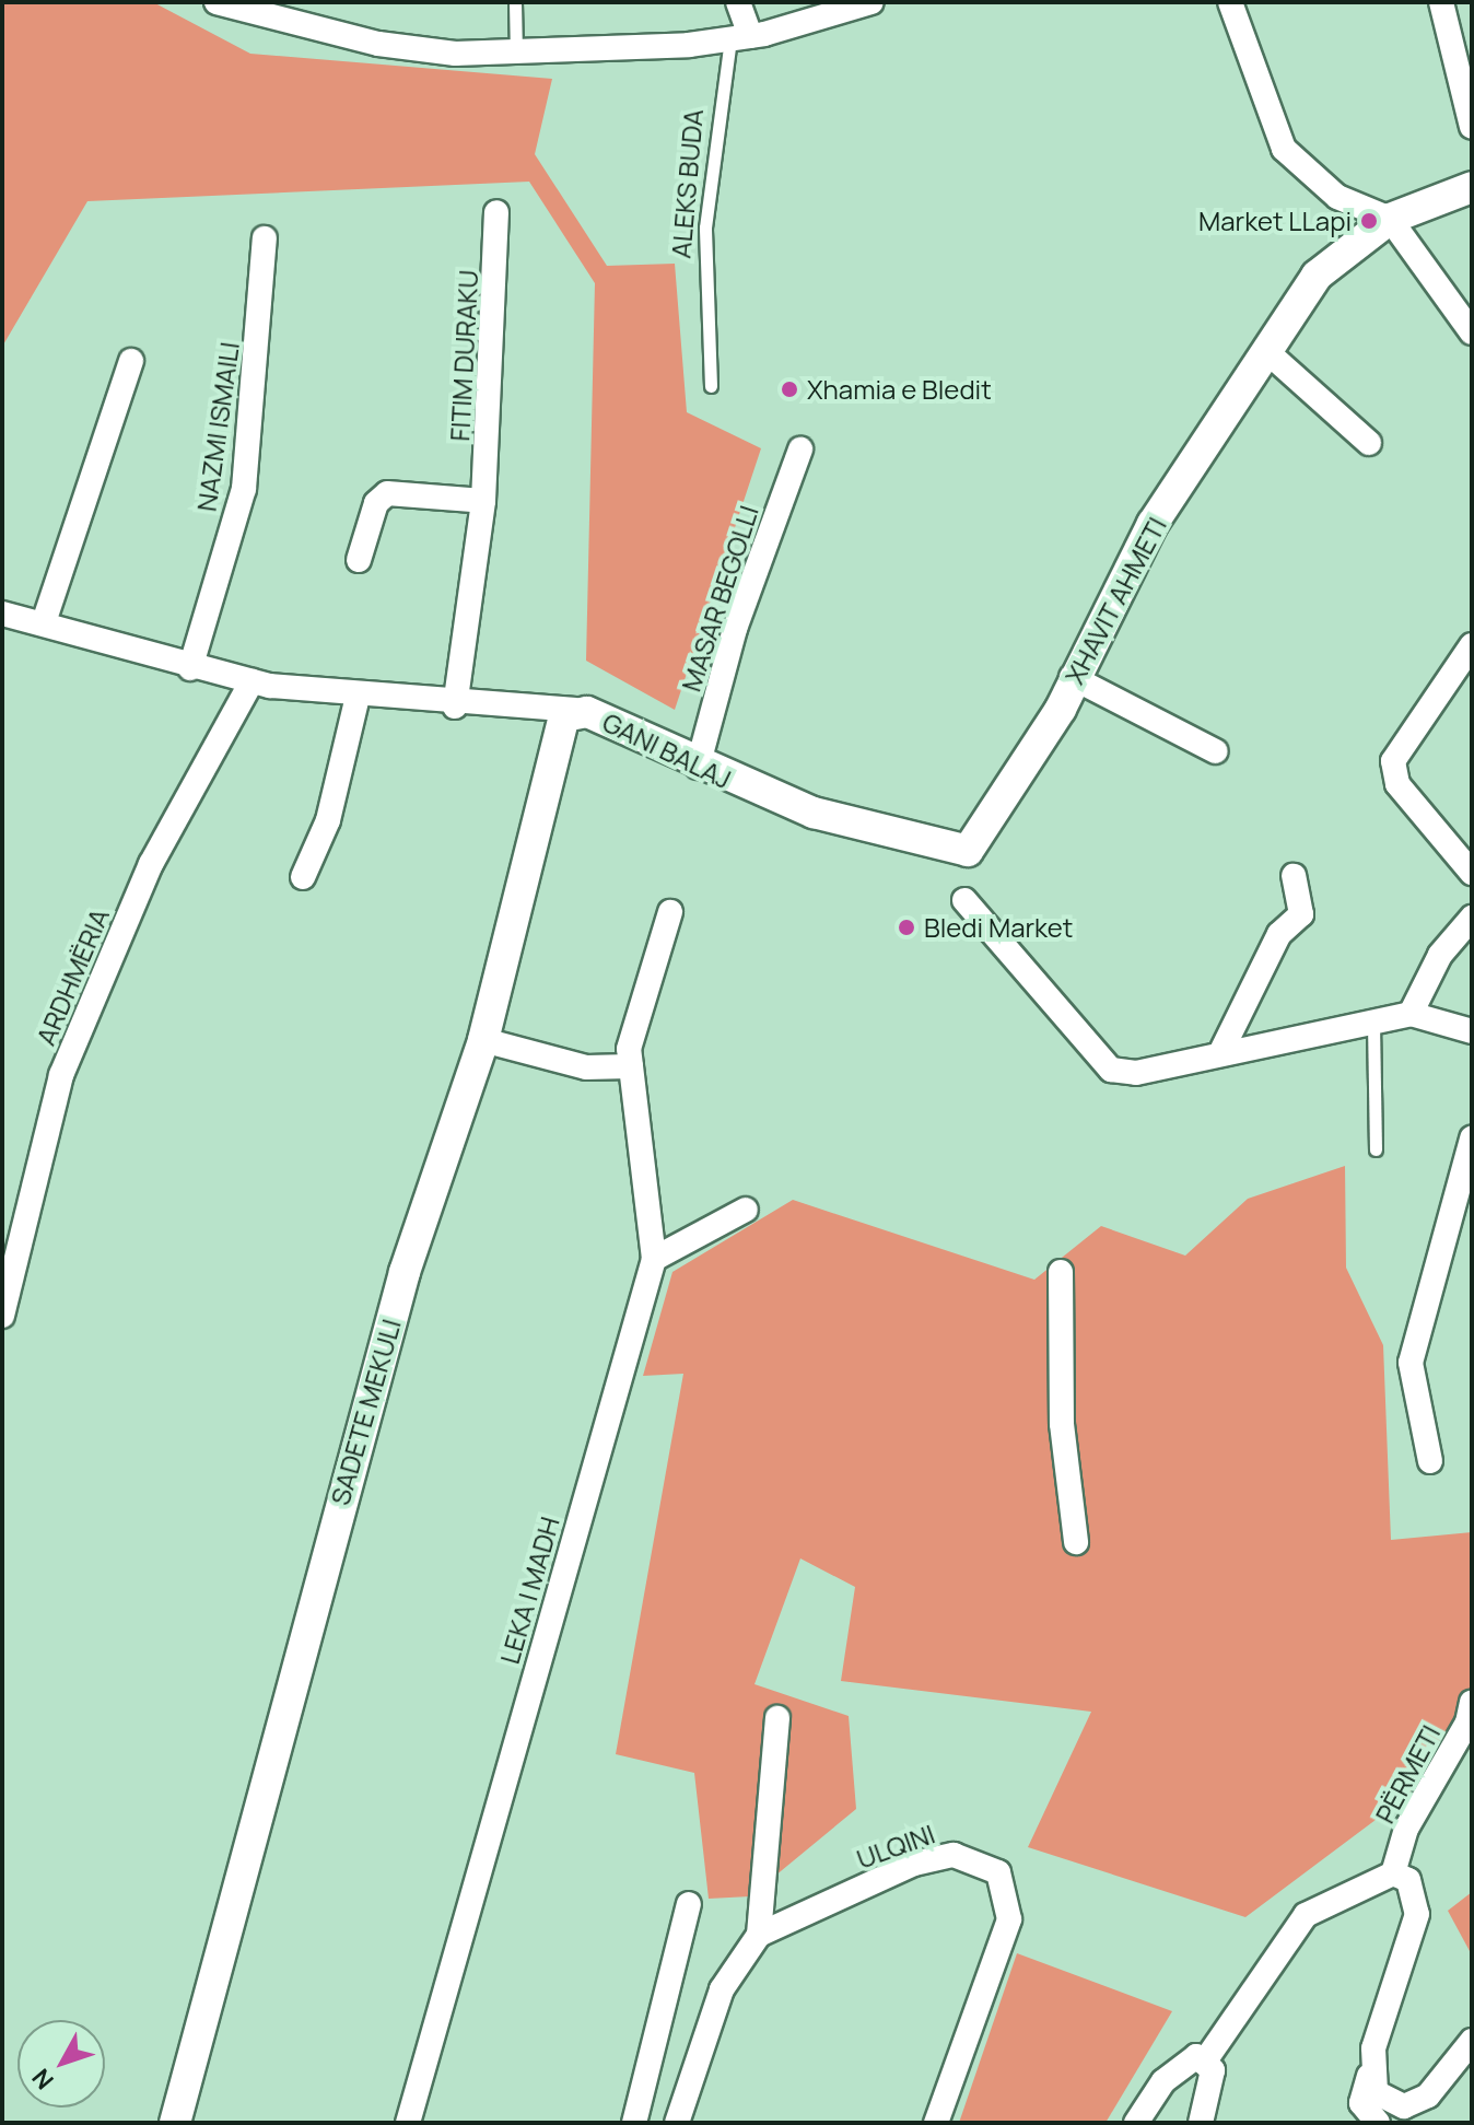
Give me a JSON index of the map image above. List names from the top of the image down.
{
  "streets": {
    "street": [
      "FITIM DURAKU",
      "NAZMI ISMAILI",
      "MASAR BEGOLLI",
      "XHAVIT AHMETI",
      "GANI BALAJ",
      "ARDHMËRIA",
      "SADETE MEKULI",
      "LEKA I MADH",
      "PËRMETI",
      "ULQINI"
    ],
    "lane": ["ALEKS BUDA"]
  },
  "crossings": [
    ["FITIM DURAKU", "GANI BALAJ"],
    ["NAZMI ISMAILI", "GANI BALAJ"],
    ["MASAR BEGOLLI", "GANI BALAJ"],
    ["XHAVIT AHMETI", "GANI BALAJ"],
    ["GANI BALAJ", "ARDHMËRIA"],
    ["GANI BALAJ", "SADETE MEKULI"]
  ],
  "places": ["Market LLapi", "Xhamia e Bledit", "Bledi Market"],
  "north": "bottom left"
}
